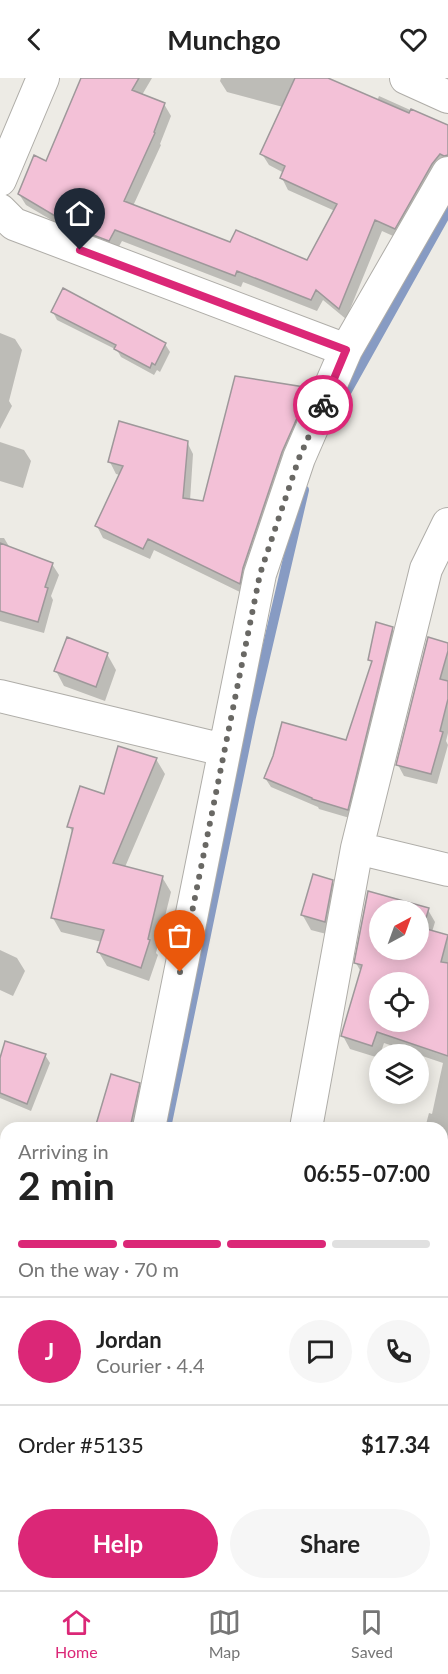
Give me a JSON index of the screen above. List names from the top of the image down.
{
  "north": "top right",
  "page": {
    "header": "Munchgo",
    "heading": ["2 min", "Arriving in", "06:55–07:00"],
    "panel": [
      "Jordan",
      "Courier · 4.4",
      "Order #5135",
      "$17.34"
    ],
    "bar": "On the way · 70 m",
    "round": "J",
    "buttons": ["Help", "Share"],
    "tabs": ["Home", "Map", "Saved"]
  }
}
